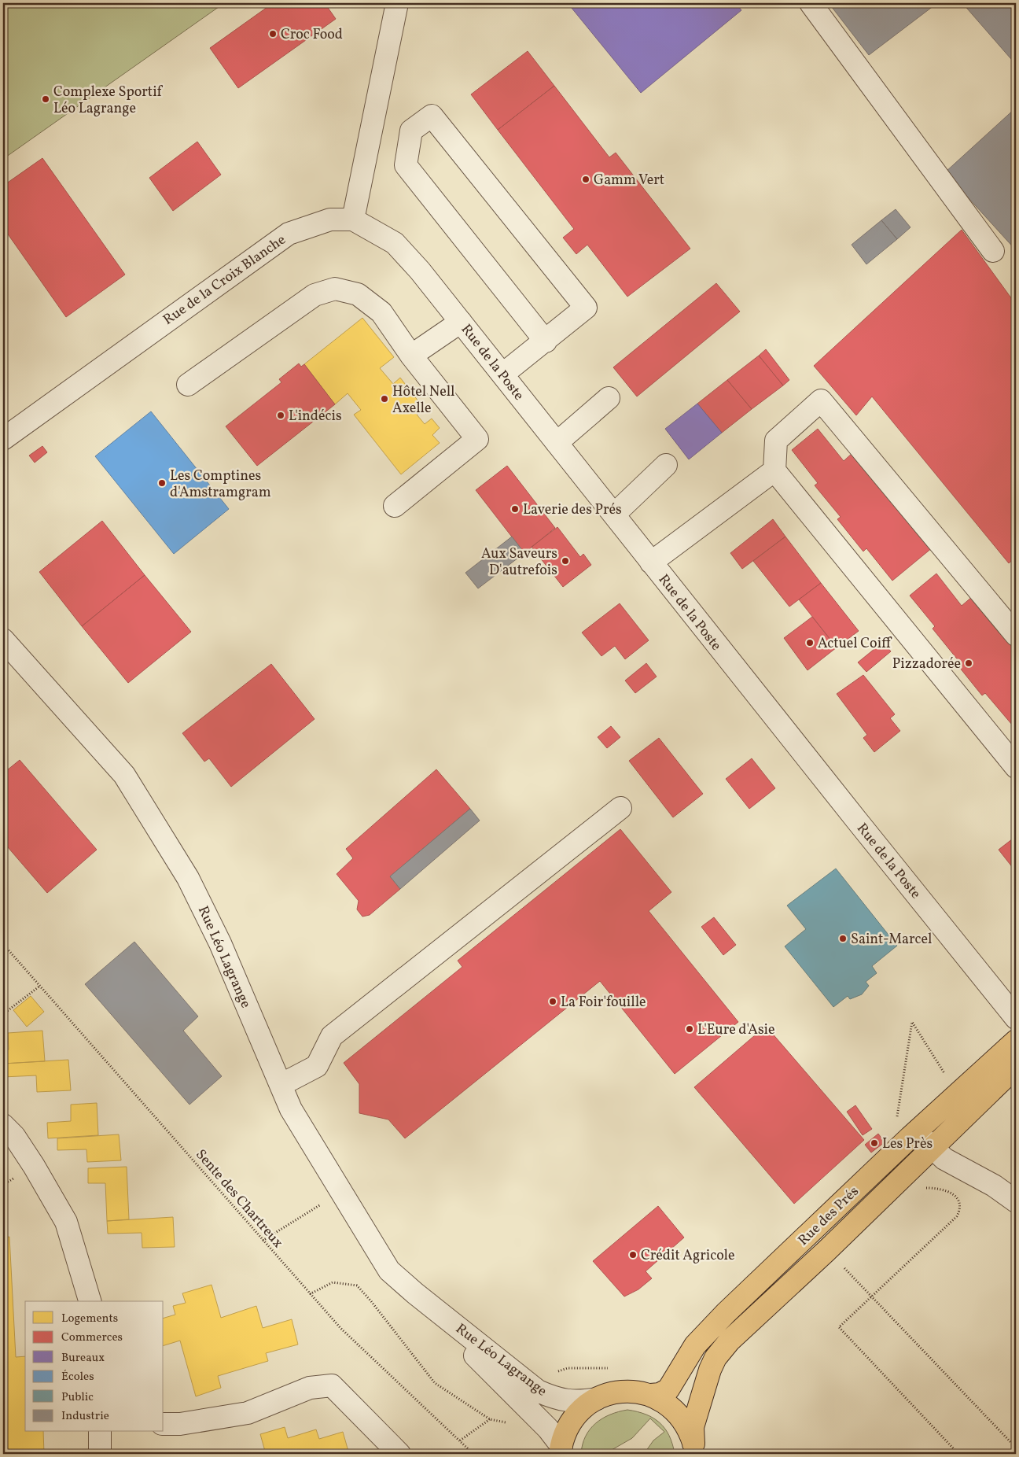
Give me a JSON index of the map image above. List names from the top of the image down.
{
  "streets": {
    "main road": ["Rue des Prés"],
    "street": ["Rue de la Croix Blanche", "Rue de la Poste", "Rue Léo Lagrange"],
    "path": ["Sente des Chartreux"]
  },
  "crossings": [
    ["Rue de la Croix Blanche", "Rue de la Poste"]
  ],
  "places": [
    "Croc Food",
    "Complexe Sportif Léo Lagrange",
    "Gamm Vert",
    "Hôtel Nell Axelle",
    "L'indécis",
    "Les Comptines d'Amstramgram",
    "Laverie des Prés",
    "Aux Saveurs D'autrefois",
    "Actuel Coiff",
    "Pizzadorée",
    "Saint-Marcel",
    "La Foir'fouille",
    "L'Eure d'Asie",
    "Les Près",
    "Crédit Agricole"
  ],
  "legend": [
    "Logements",
    "Commerces",
    "Bureaux",
    "Écoles",
    "Public",
    "Industrie"
  ]
}
